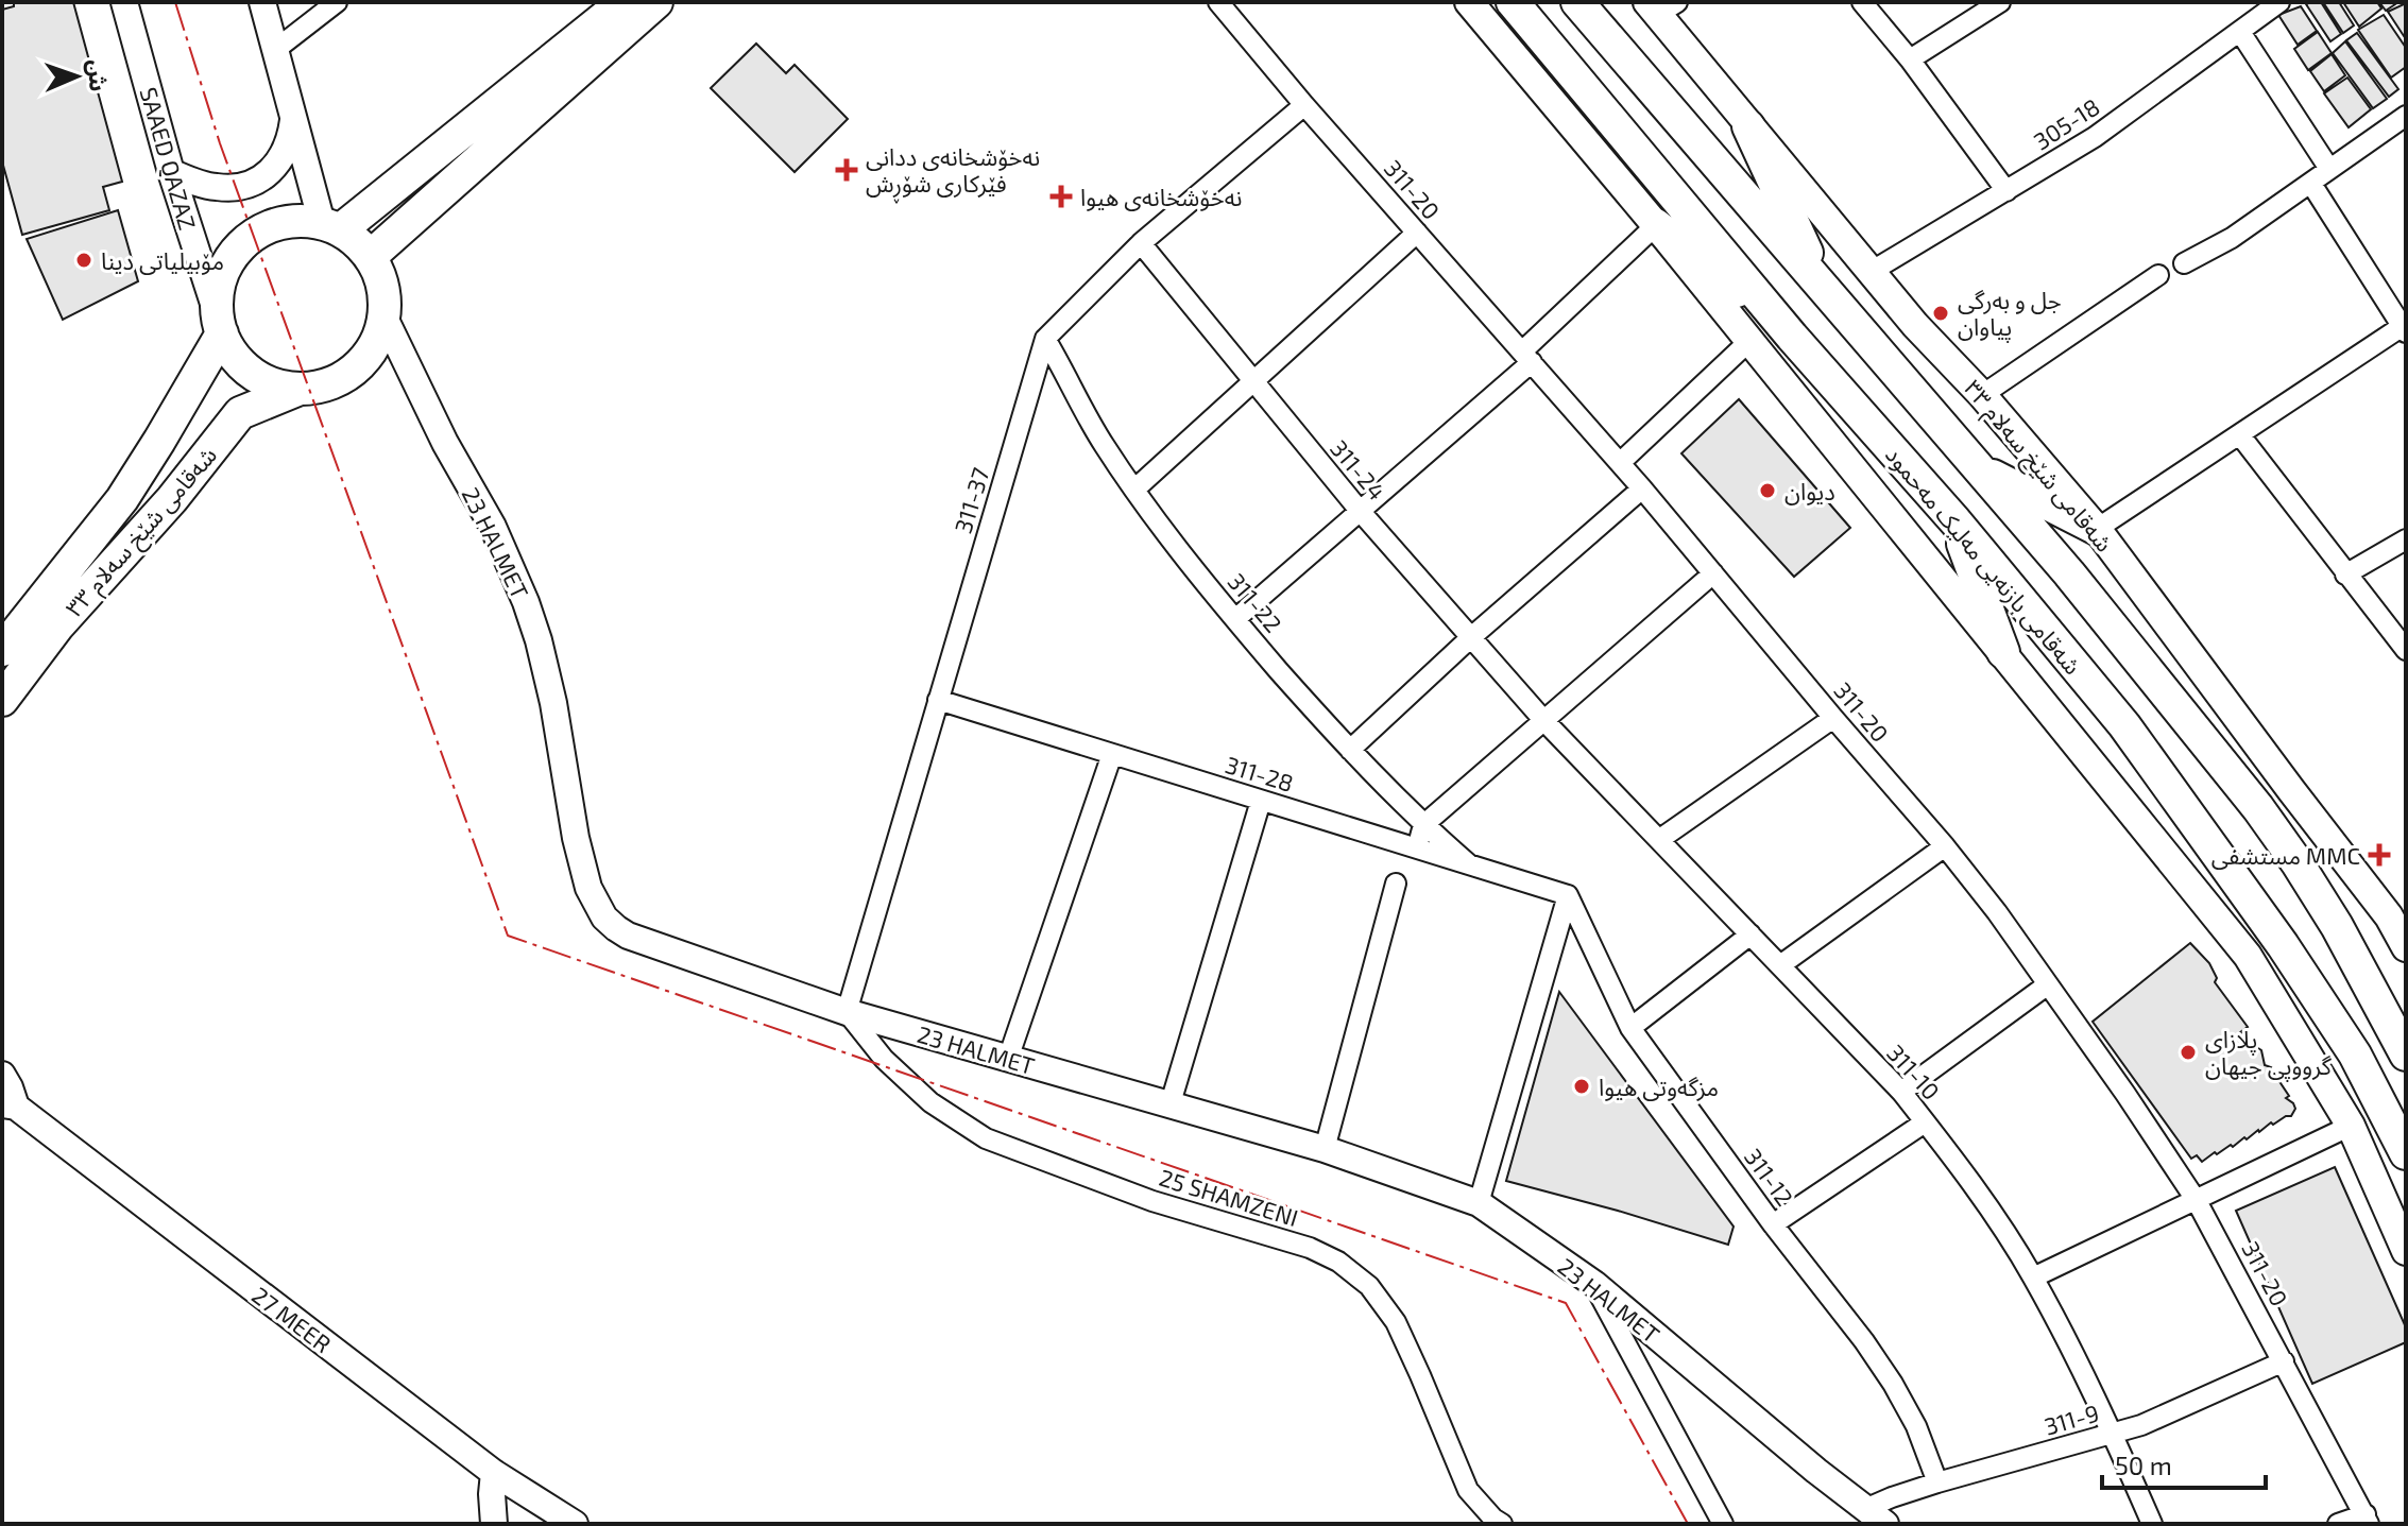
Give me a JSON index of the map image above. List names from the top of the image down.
{
  "streets": {
    "main road": ["شەقامی شێخ سەلام ٣٣", "شەقامی بازنەیی مەلیک مەحمود"],
    "street": [
      "305-18",
      "SAAED QAZAZ",
      "311-20",
      "311-24",
      "311-37",
      "23 HALMET",
      "311-22",
      "311-28",
      "311-10",
      "311-12",
      "25 SHAMZENI",
      "27 MEER",
      "311-9"
    ]
  },
  "crossings": [
    ["305-18", "شەقامی شێخ سەلام ٣٣"],
    ["SAAED QAZAZ", "شەقامی شێخ سەلام ٣٣"],
    ["SAAED QAZAZ", "23 HALMET"],
    ["311-20", "311-37"],
    ["311-20", "311-9"],
    ["شەقامی شێخ سەلام ٣٣", "23 HALMET"],
    ["311-24", "311-37"],
    ["311-24", "311-10"],
    ["311-37", "23 HALMET"],
    ["311-37", "311-22"],
    ["311-37", "311-28"],
    ["311-37", "25 SHAMZENI"],
    ["23 HALMET", "25 SHAMZENI"],
    ["23 HALMET", "311-9"],
    ["311-22", "311-28"],
    ["311-28", "311-12"],
    ["311-10", "311-9"],
    ["311-12", "311-9"]
  ],
  "places": {
    "health": ["نەخۆشخانەی ددانی فێرکاری شۆڕش", "نەخۆشخانەی هیوا", "مستشفى MMC"],
    "other": [
      "مۆبیلیاتی دینا",
      "جل و بەرگی پیاوان",
      "دیوان",
      "پلازای گرووپی جیهان",
      "مزگەوتی هیوا"
    ]
  },
  "scale_bar": "50 m",
  "north": "right"
}
